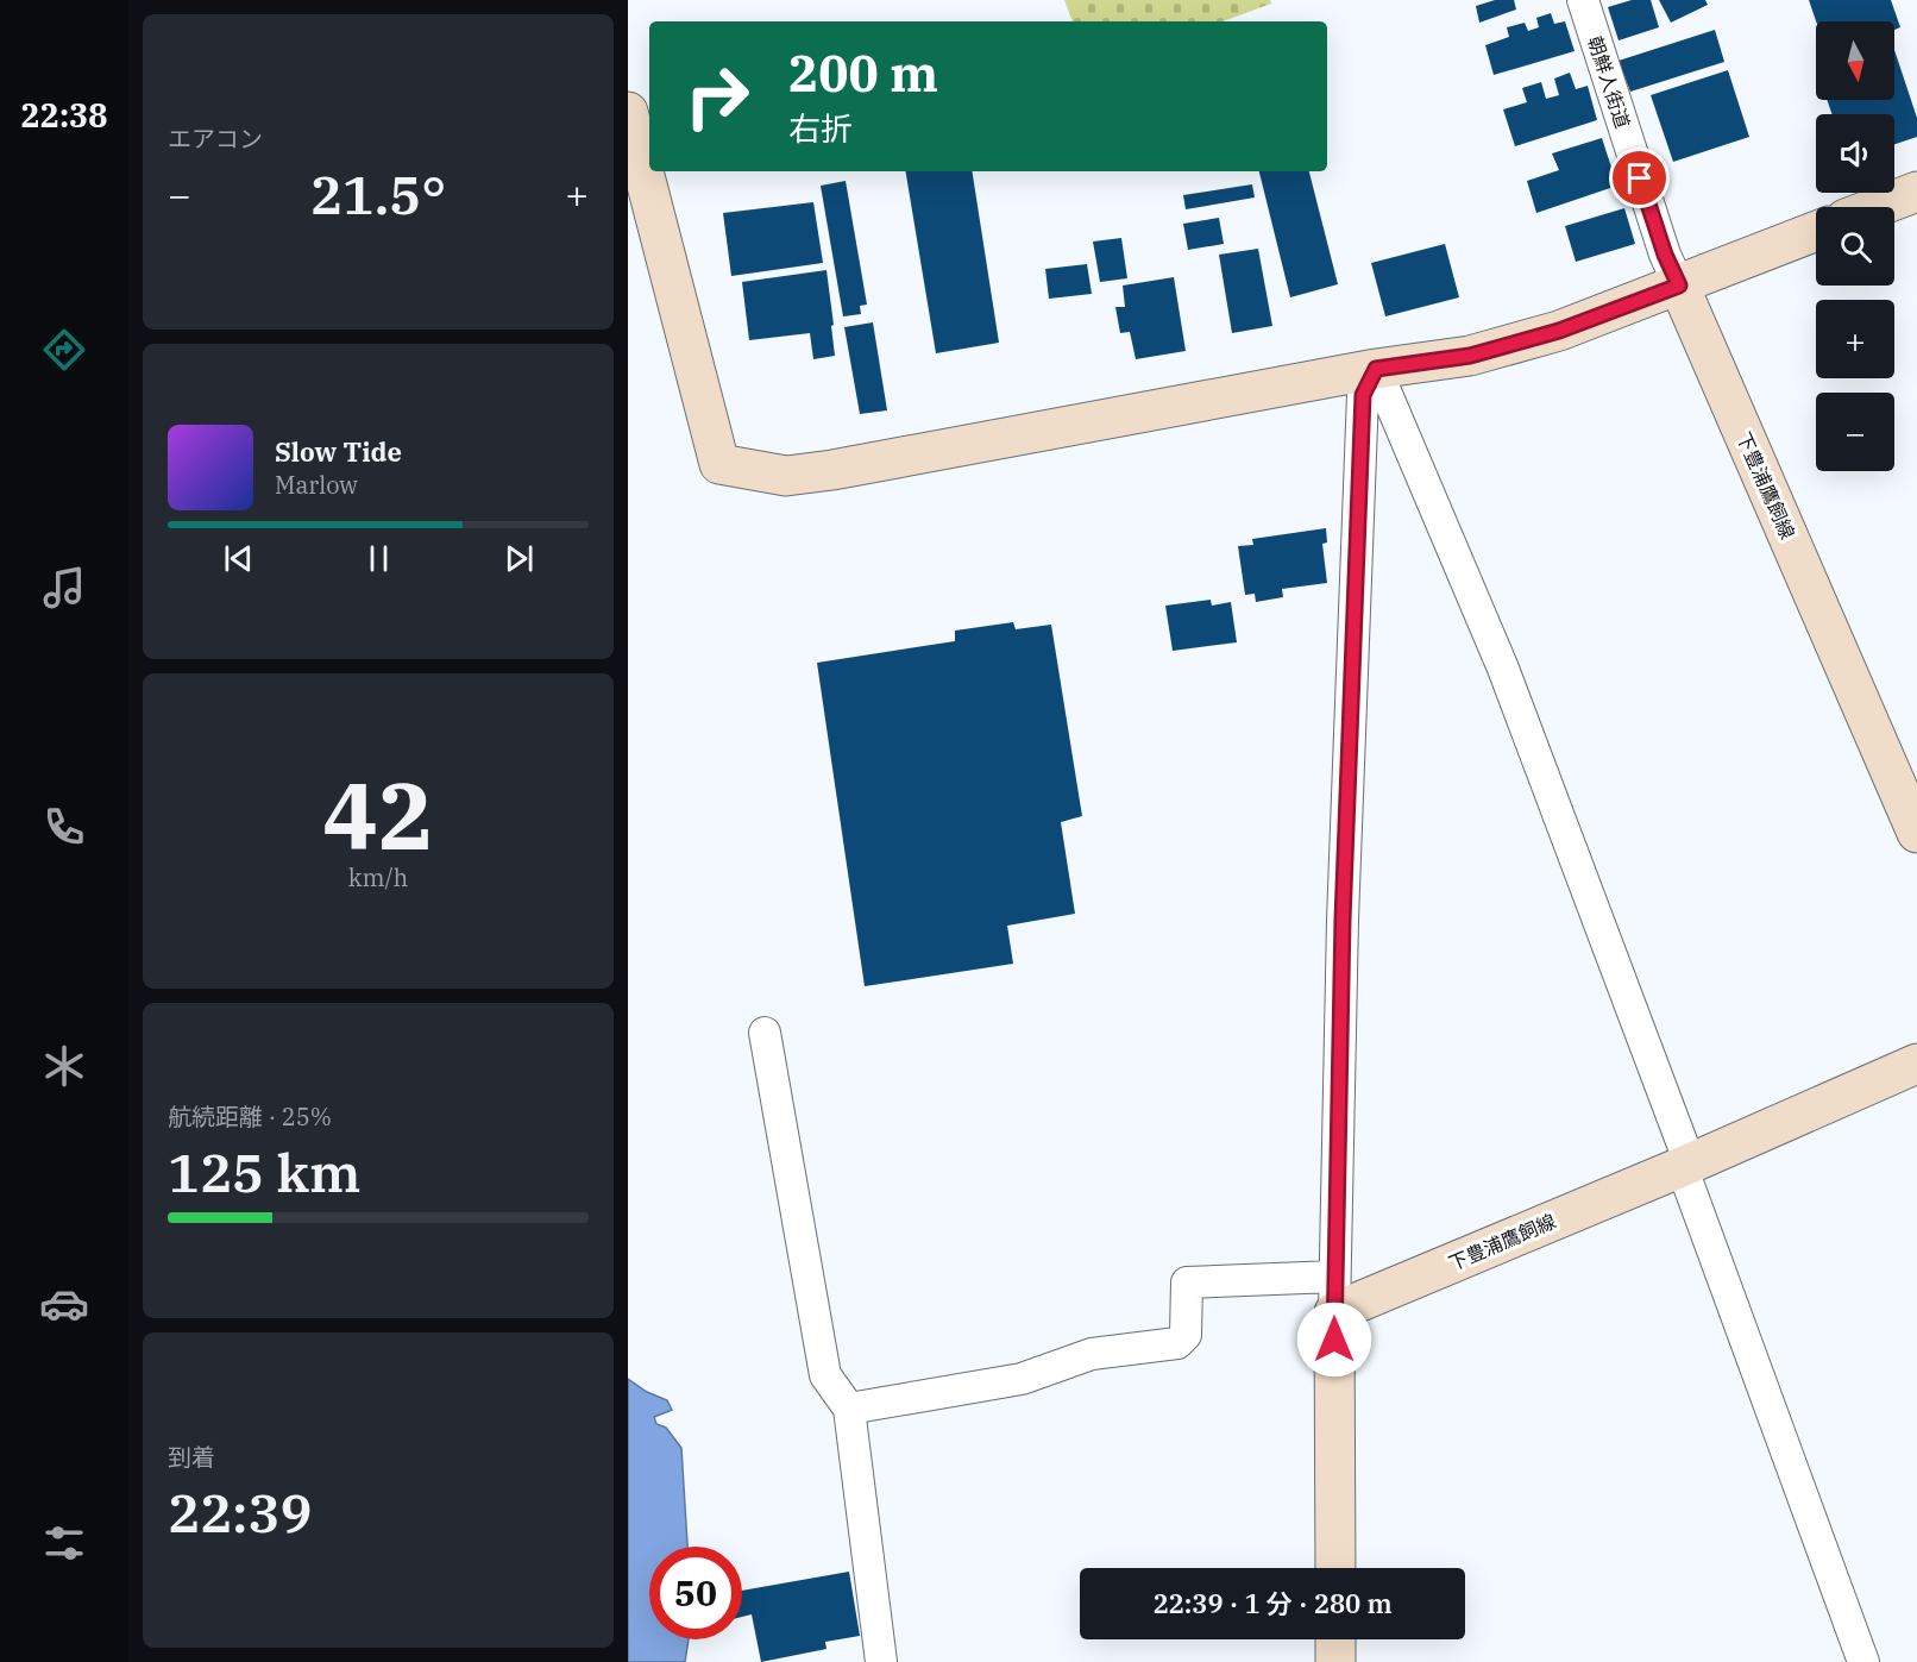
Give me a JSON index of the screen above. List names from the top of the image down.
{
  "streets": {
    "main road": ["下豊浦鷹飼線"],
    "street": ["朝鮮人街道"]
  },
  "crossings": [
    ["朝鮮人街道", "下豊浦鷹飼線"]
  ],
  "north": "bottom",
  "page": {
    "tabs": "22:38",
    "tile": [
      "エアコン",
      ["42", "km/h"],
      ["航続距離 · 25%", "125 km"],
      ["到着", "22:39"]
    ],
    "map_buttons": ["+", "−"],
    "turn": ["200 m", "右折"],
    "heat": ["−", "21.5°", "+"],
    "song": ["Slow Tide", "Marlow"],
    "limit": "50",
    "trip": "22:39 · 1 分 · 280 m"
  }
}
